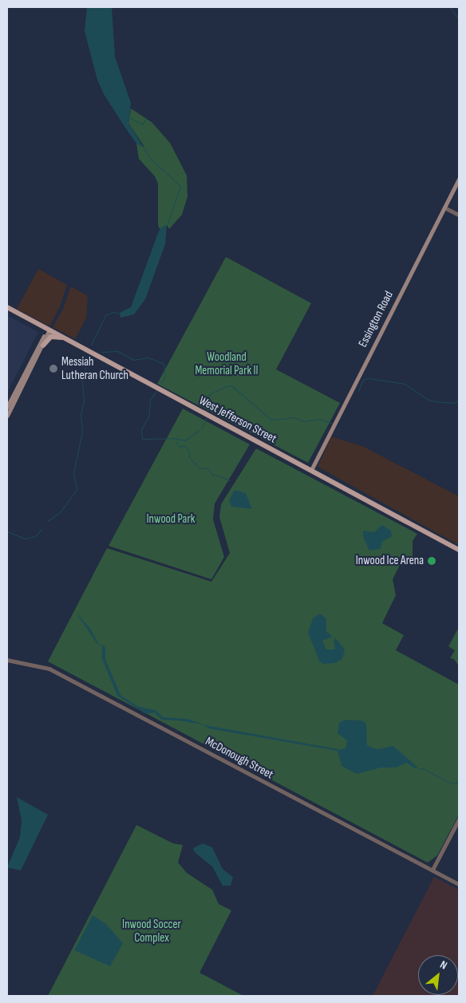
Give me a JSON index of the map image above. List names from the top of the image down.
{
  "streets": {
    "main road": ["Essington Road", "West Jefferson Street"],
    "street": ["McDonough Street"]
  },
  "crossings": [
    ["Essington Road", "West Jefferson Street"]
  ],
  "parks": ["Woodland Memorial Park II", "Inwood Park", "Inwood Soccer Complex"],
  "places": ["Messiah Lutheran Church", "Inwood Ice Arena"],
  "north": "top right"
}
